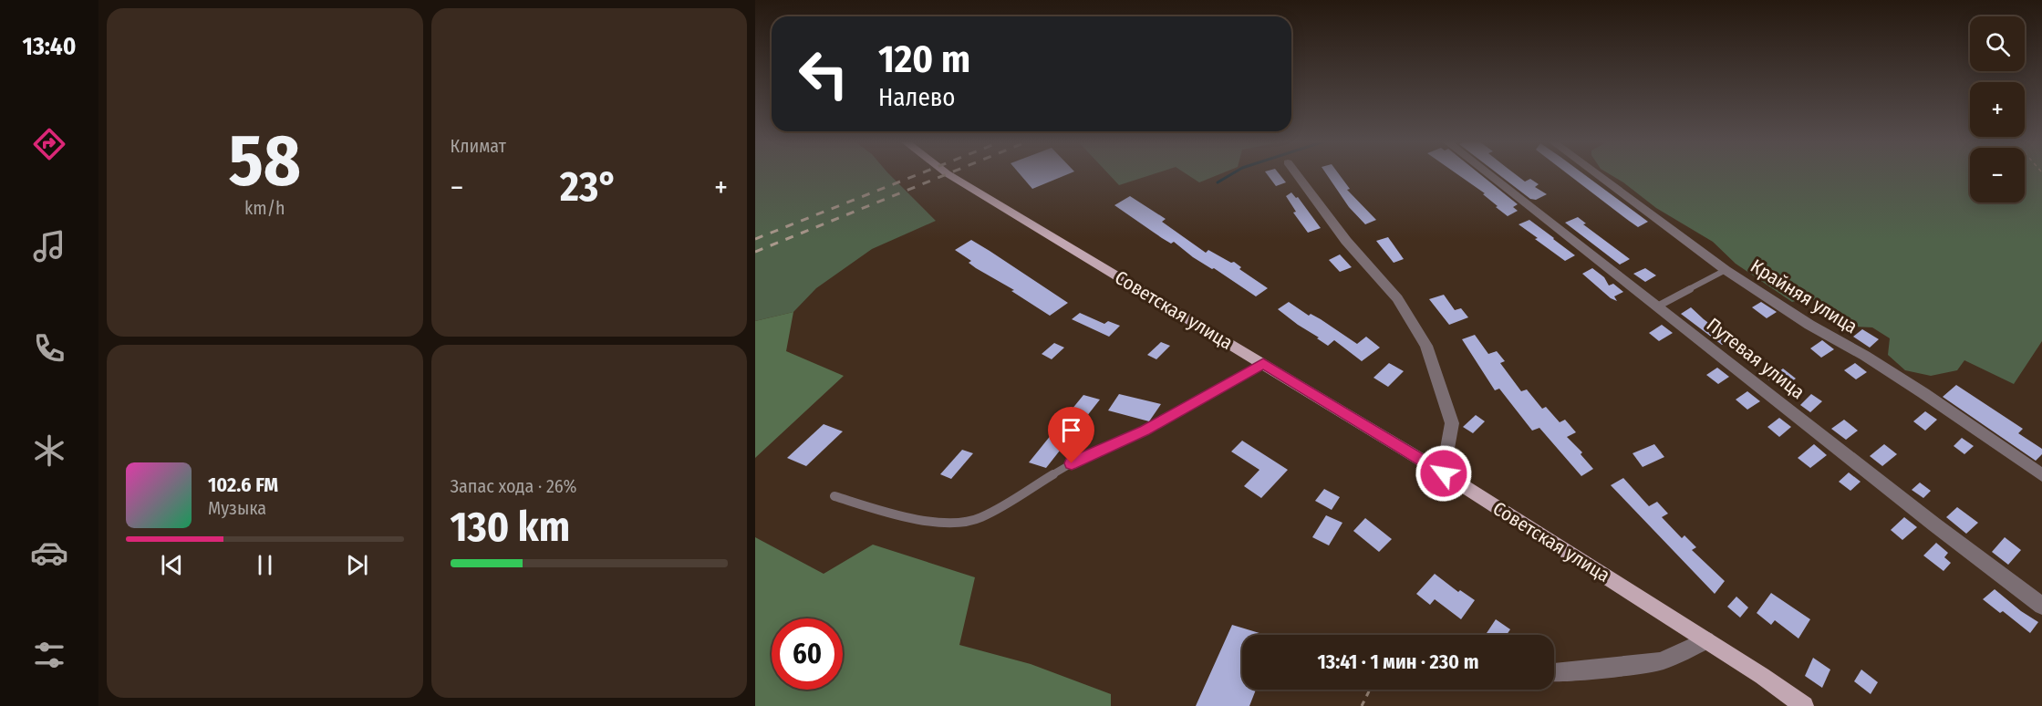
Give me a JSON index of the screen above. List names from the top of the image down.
{
  "streets": {
    "main road": ["Советская улица"],
    "street": ["Крайняя улица", "Путевая улица"]
  },
  "page": {
    "tabs": "13:40",
    "tile": [
      ["58", "km/h"],
      "Климат",
      ["Запас хода · 26%", "130 km"]
    ],
    "map_buttons": ["+", "−"],
    "turn": ["120 m", "Налево"],
    "heat": ["−", "23°", "+"],
    "song": ["102.6 FM", "Музыка"],
    "limit": "60",
    "trip": "13:41 · 1 мин · 230 m"
  }
}
